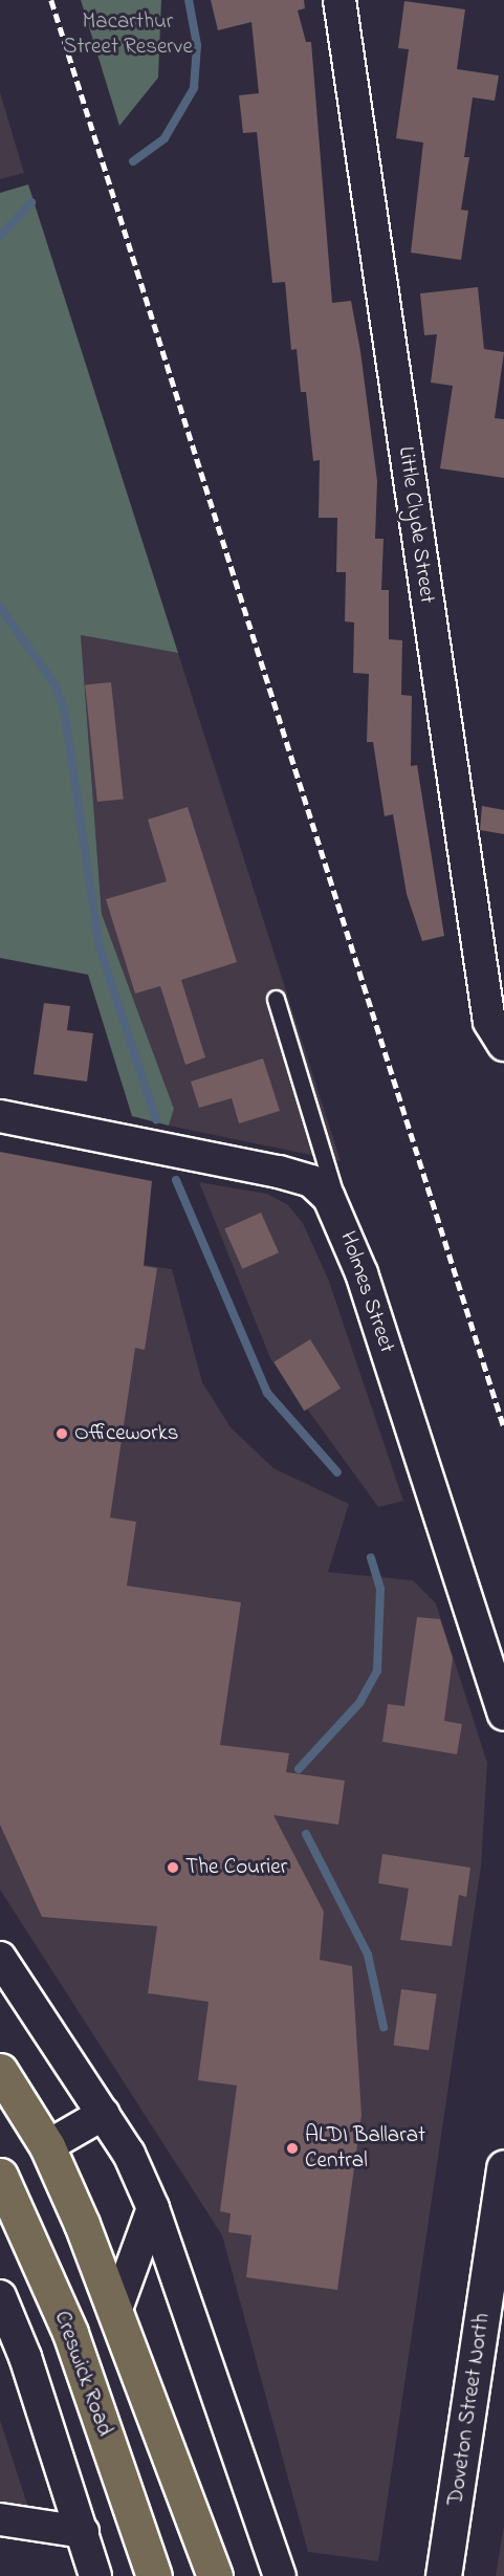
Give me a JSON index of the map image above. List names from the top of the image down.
{
  "streets": {
    "highway": ["Creswick Road"],
    "main road": ["Doveton Street North"],
    "street": ["Little Clyde Street", "Holmes Street"]
  },
  "parks": ["Macarthur Street Reserve"],
  "places": ["Officeworks", "The Courier", "ALDI Ballarat Central"]
}
